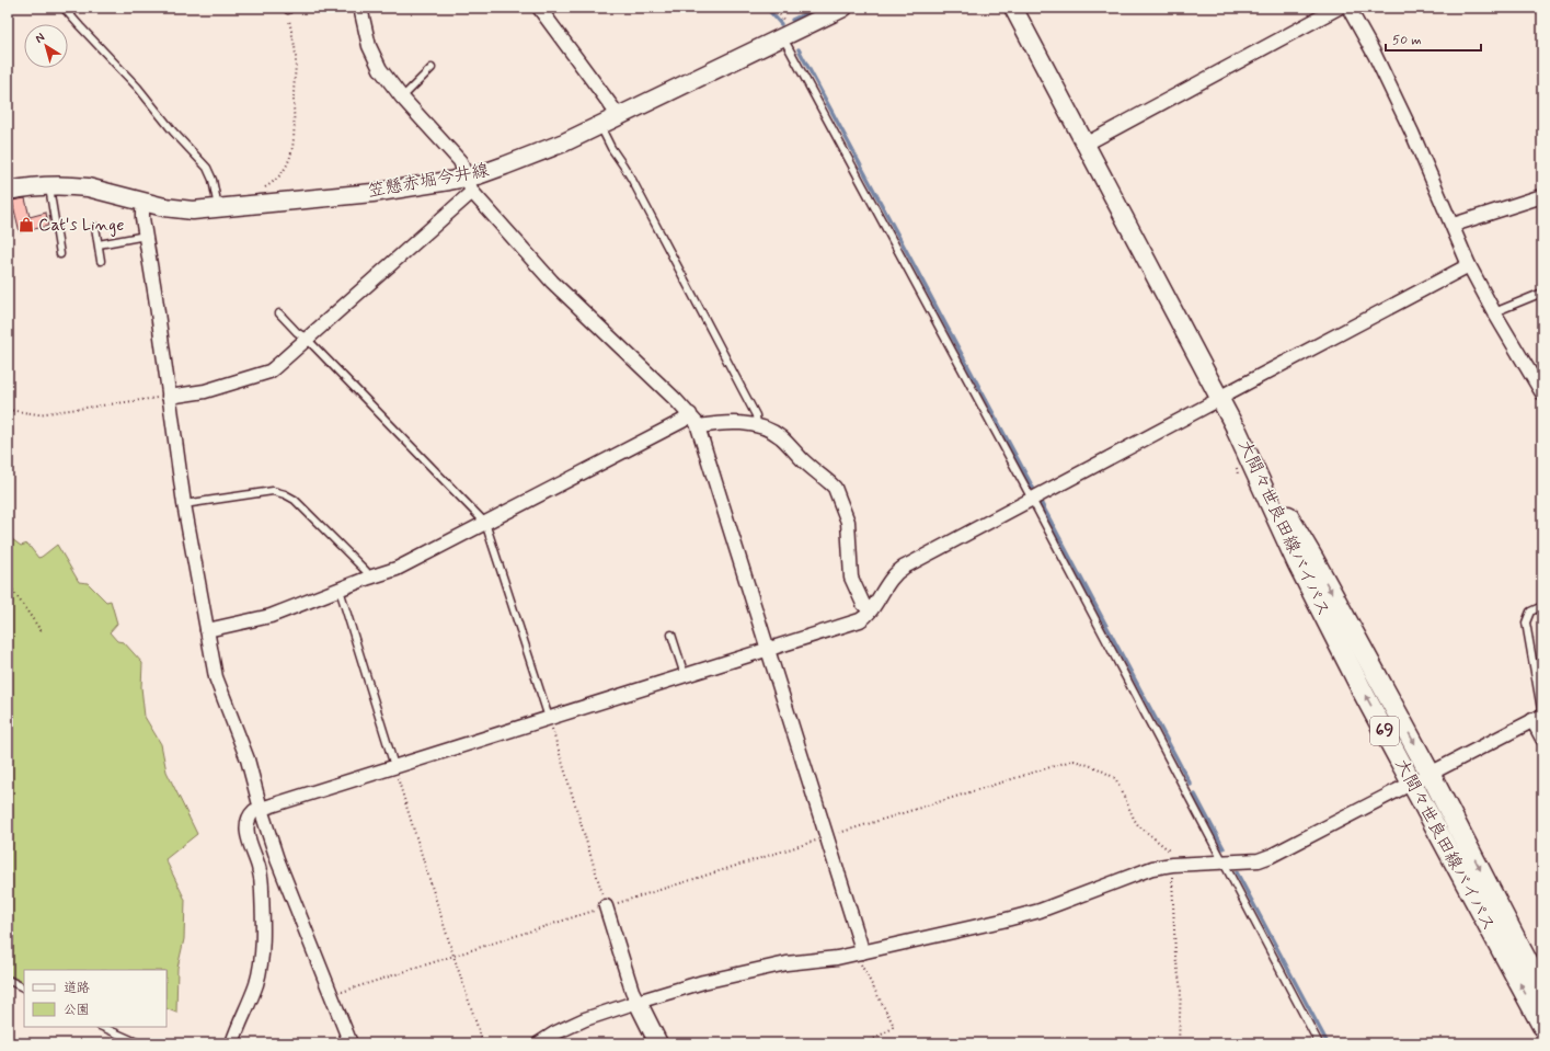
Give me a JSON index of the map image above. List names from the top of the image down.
{
  "streets": {
    "main road": ["笠懸赤堀今井線", "大間々世良田線バイパス", "69"]
  },
  "places": {
    "shop": ["Cat's Linge"]
  },
  "legend": ["道路", "公園"],
  "scale_bar": "50 m",
  "north": "top left"
}
